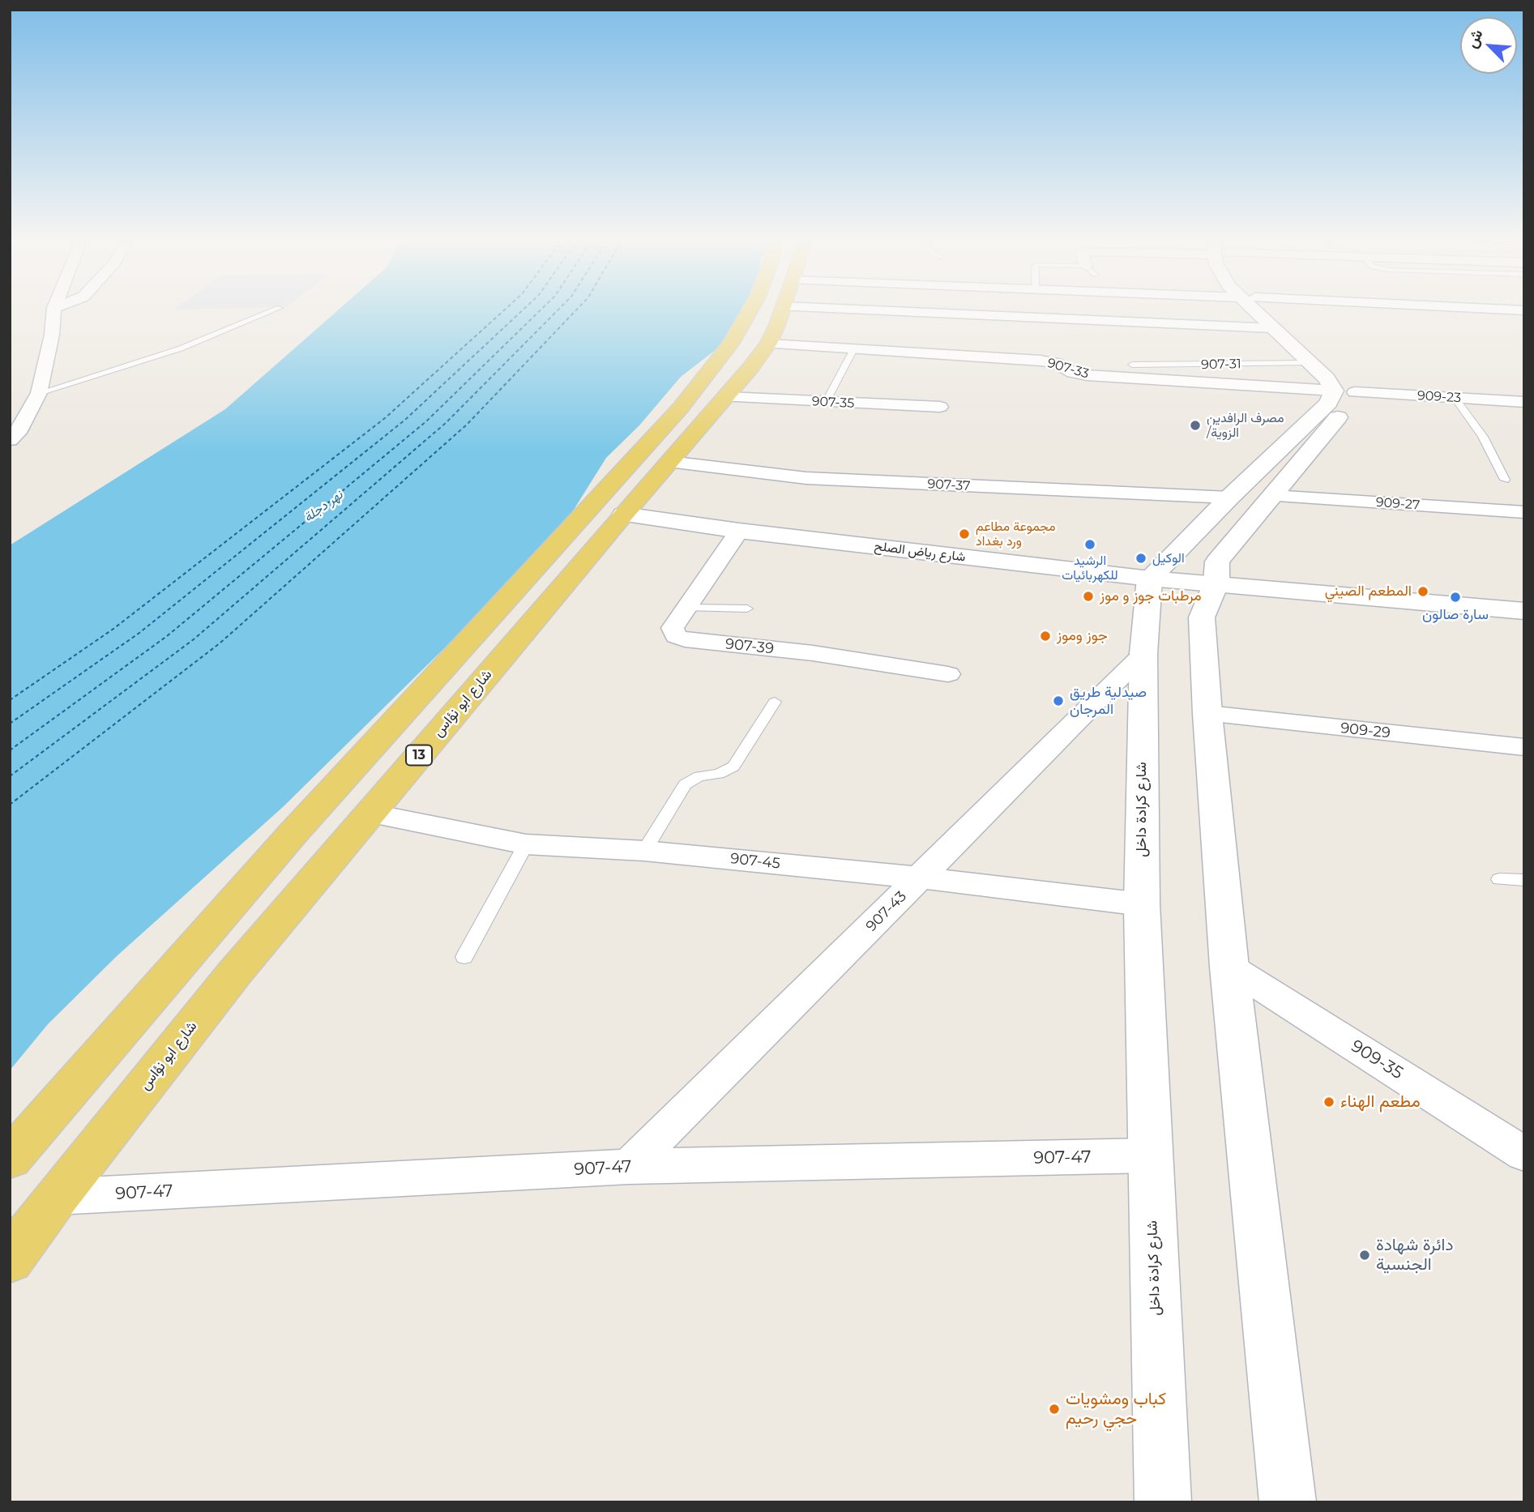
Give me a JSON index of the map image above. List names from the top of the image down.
{
  "streets": {
    "main road": [
      "شارع رياض الصلح",
      "شارع ابو نؤاس",
      "13",
      "شارع كرادة داخل"
    ],
    "street": [
      "907-33",
      "909-23",
      "907-35",
      "907-37",
      "909-27",
      "907-39",
      "909-29",
      "907-45",
      "907-43",
      "909-35",
      "907-47"
    ],
    "lane": ["907-31"]
  },
  "crossings": [
    ["907-33", "909-23"],
    ["907-33", "شارع ابو نؤاس"],
    ["907-35", "شارع ابو نؤاس"],
    ["907-37", "شارع ابو نؤاس"],
    ["شارع رياض الصلح", "907-39"],
    ["شارع رياض الصلح", "شارع ابو نؤاس"],
    ["شارع رياض الصلح", "شارع كرادة داخل"],
    ["شارع ابو نؤاس", "907-45"],
    ["شارع ابو نؤاس", "907-47"],
    ["شارع كرادة داخل", "907-45"],
    ["شارع كرادة داخل", "907-43"],
    ["شارع كرادة داخل", "907-47"],
    ["907-45", "907-43"],
    ["907-43", "907-47"]
  ],
  "water": ["نهر دجلة"],
  "places": [
    "مصرف الرافدين /الزوية",
    "مجموعة مطاعم ورد بغداد",
    "الرشيد للكهربائيات",
    "الوكيل",
    "المطعم الصيني",
    "مرطبات جوز و موز",
    "سارة صالون",
    "جوز وموز",
    "صيدلية طريق المرجان",
    "مطعم الهناء",
    "دائرة شهادة الجنسية",
    "كباب ومشويات حجي رحيم"
  ],
  "north": "top left"
}
